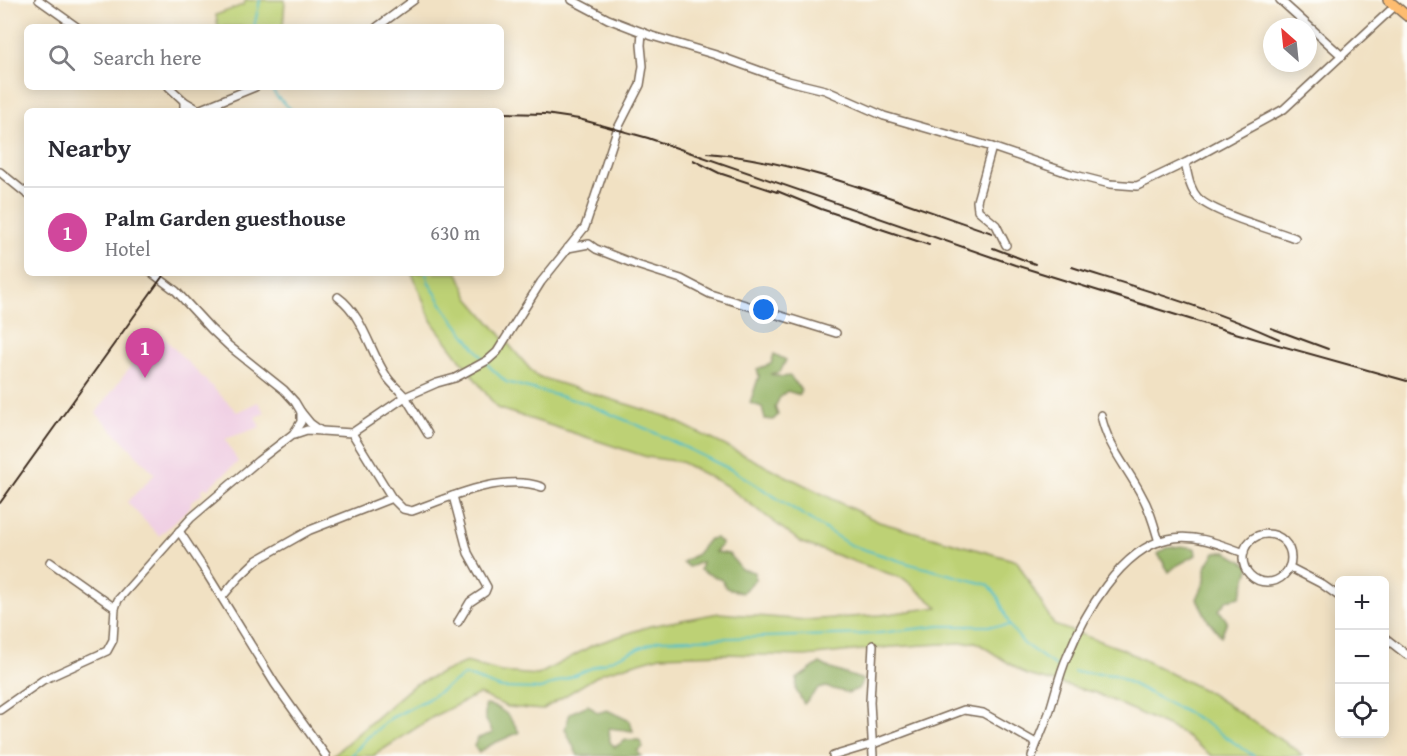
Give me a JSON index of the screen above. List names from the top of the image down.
{
  "north": "top left",
  "page": {
    "search": "Search here",
    "heading": "Nearby",
    "list": [
      {
        "mark": "1",
        "name": "Palm Garden guesthouse",
        "note": "Hotel",
        "value": "630 m"
      }
    ],
    "pins": "1",
    "map_buttons": ["+", "−"]
  }
}
